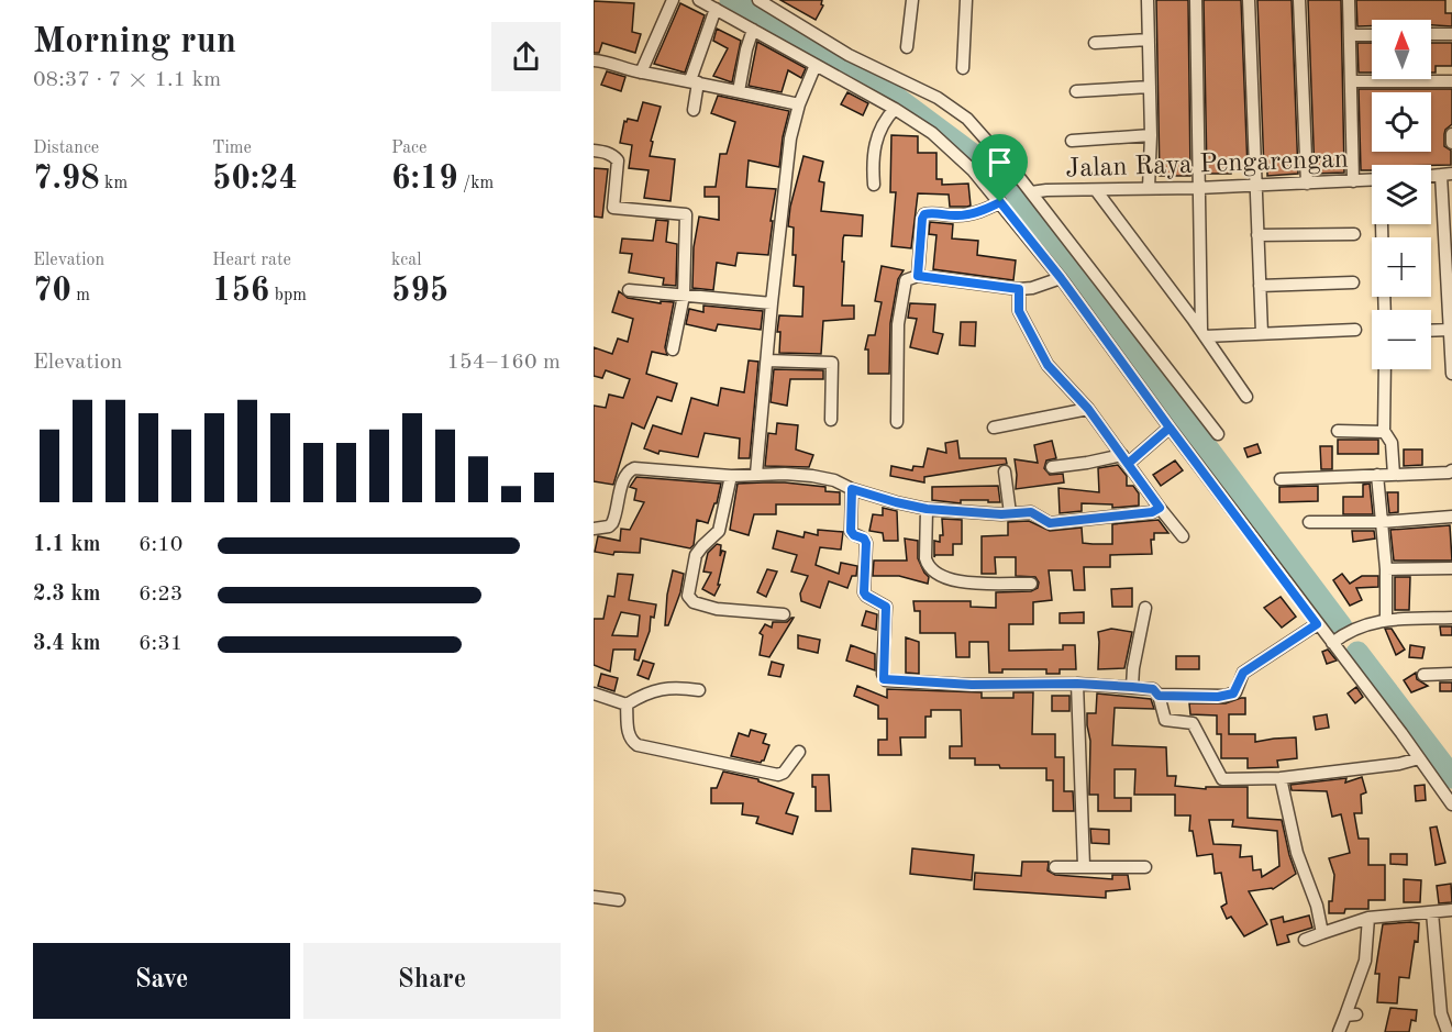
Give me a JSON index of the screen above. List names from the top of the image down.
{
  "streets": {
    "street": ["Jalan Raya Pengarengan"]
  },
  "north": "top",
  "page": {
    "heading": ["Morning run", "08:37 · 7 × 1.1 km"],
    "map_buttons": ["+", "−"],
    "stats": [
      ["Distance", "7.98 km"],
      ["Time", "50:24"],
      ["Pace", "6:19 /km"],
      ["Elevation", "70 m"],
      ["Heart rate", "156 bpm"],
      ["kcal", "595"]
    ],
    "chart": ["Elevation", "154–160 m"],
    "list": [
      {
        "name": "1.1 km",
        "note": "6:10"
      },
      {
        "name": "2.3 km",
        "note": "6:23"
      },
      {
        "name": "3.4 km",
        "note": "6:31"
      }
    ],
    "buttons": ["Save", "Share"]
  }
}
